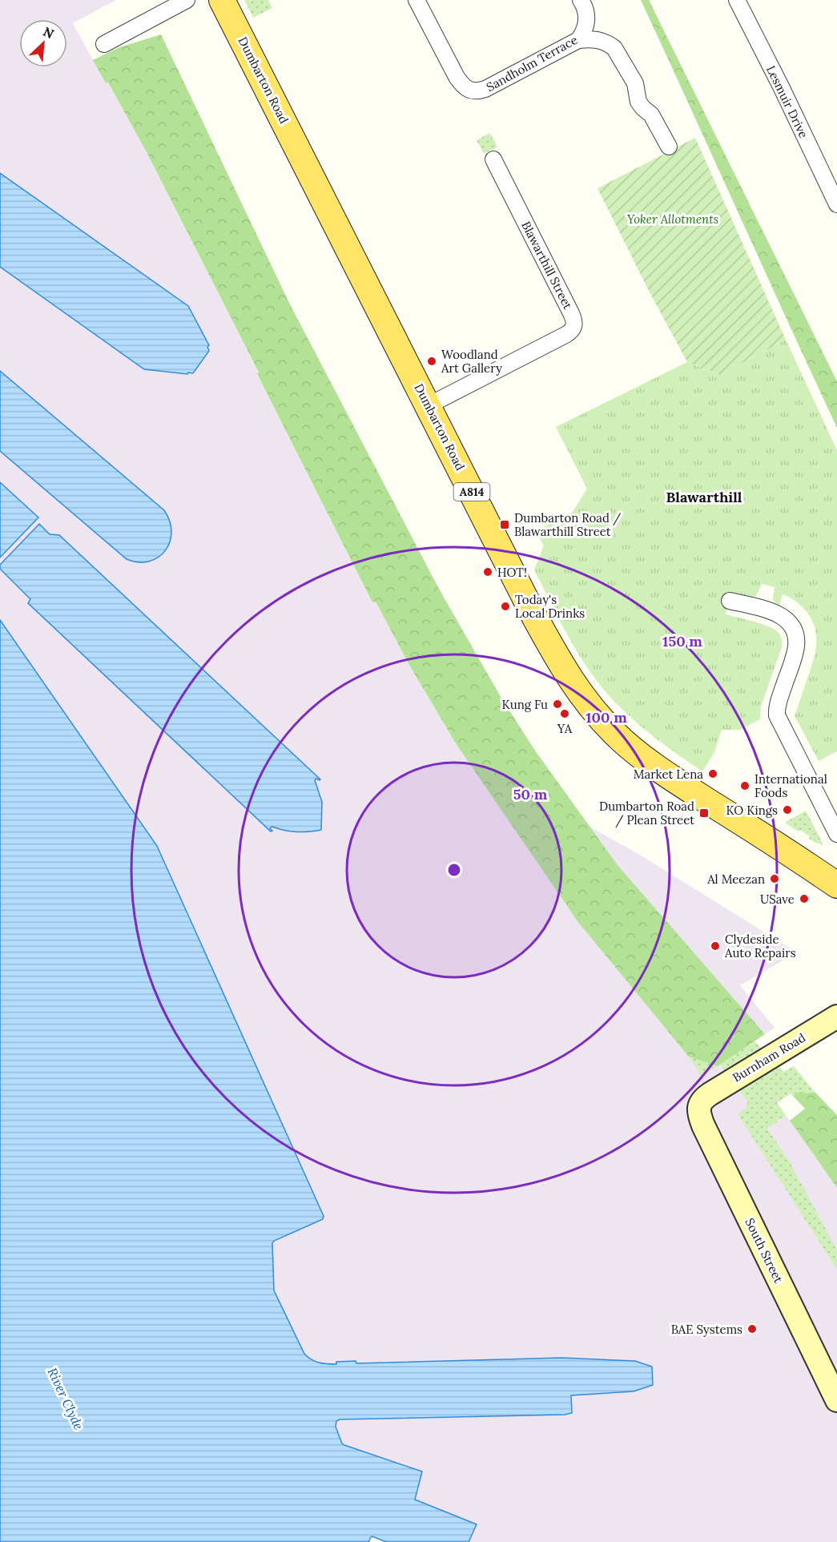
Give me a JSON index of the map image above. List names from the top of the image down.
{
  "streets": {
    "main road": ["Dumbarton Road", "A814"],
    "street": [
      "Sandholm Terrace",
      "Lesmuir Drive",
      "Blawarthill Street",
      "Burnham Road",
      "South Street"
    ]
  },
  "crossings": [
    ["Dumbarton Road", "Blawarthill Street"],
    ["Burnham Road", "South Street"]
  ],
  "districts": ["Blawarthill"],
  "water": ["River Clyde"],
  "parks": ["Yoker Allotments"],
  "places": {
    "other": [
      "Woodland Art Gallery",
      "HOT!",
      "Today's Local Drinks",
      "Kung Fu",
      "YA",
      "Market Lena",
      "International Foods",
      "KO Kings",
      "Al Meezan",
      "USave",
      "Clydeside Auto Repairs",
      "BAE Systems"
    ],
    "transit": ["Dumbarton Road / Blawarthill Street", "Dumbarton Road / Plean Street"]
  },
  "north": "top right",
  "rings": ["150 m", "100 m", "50 m"]
}
